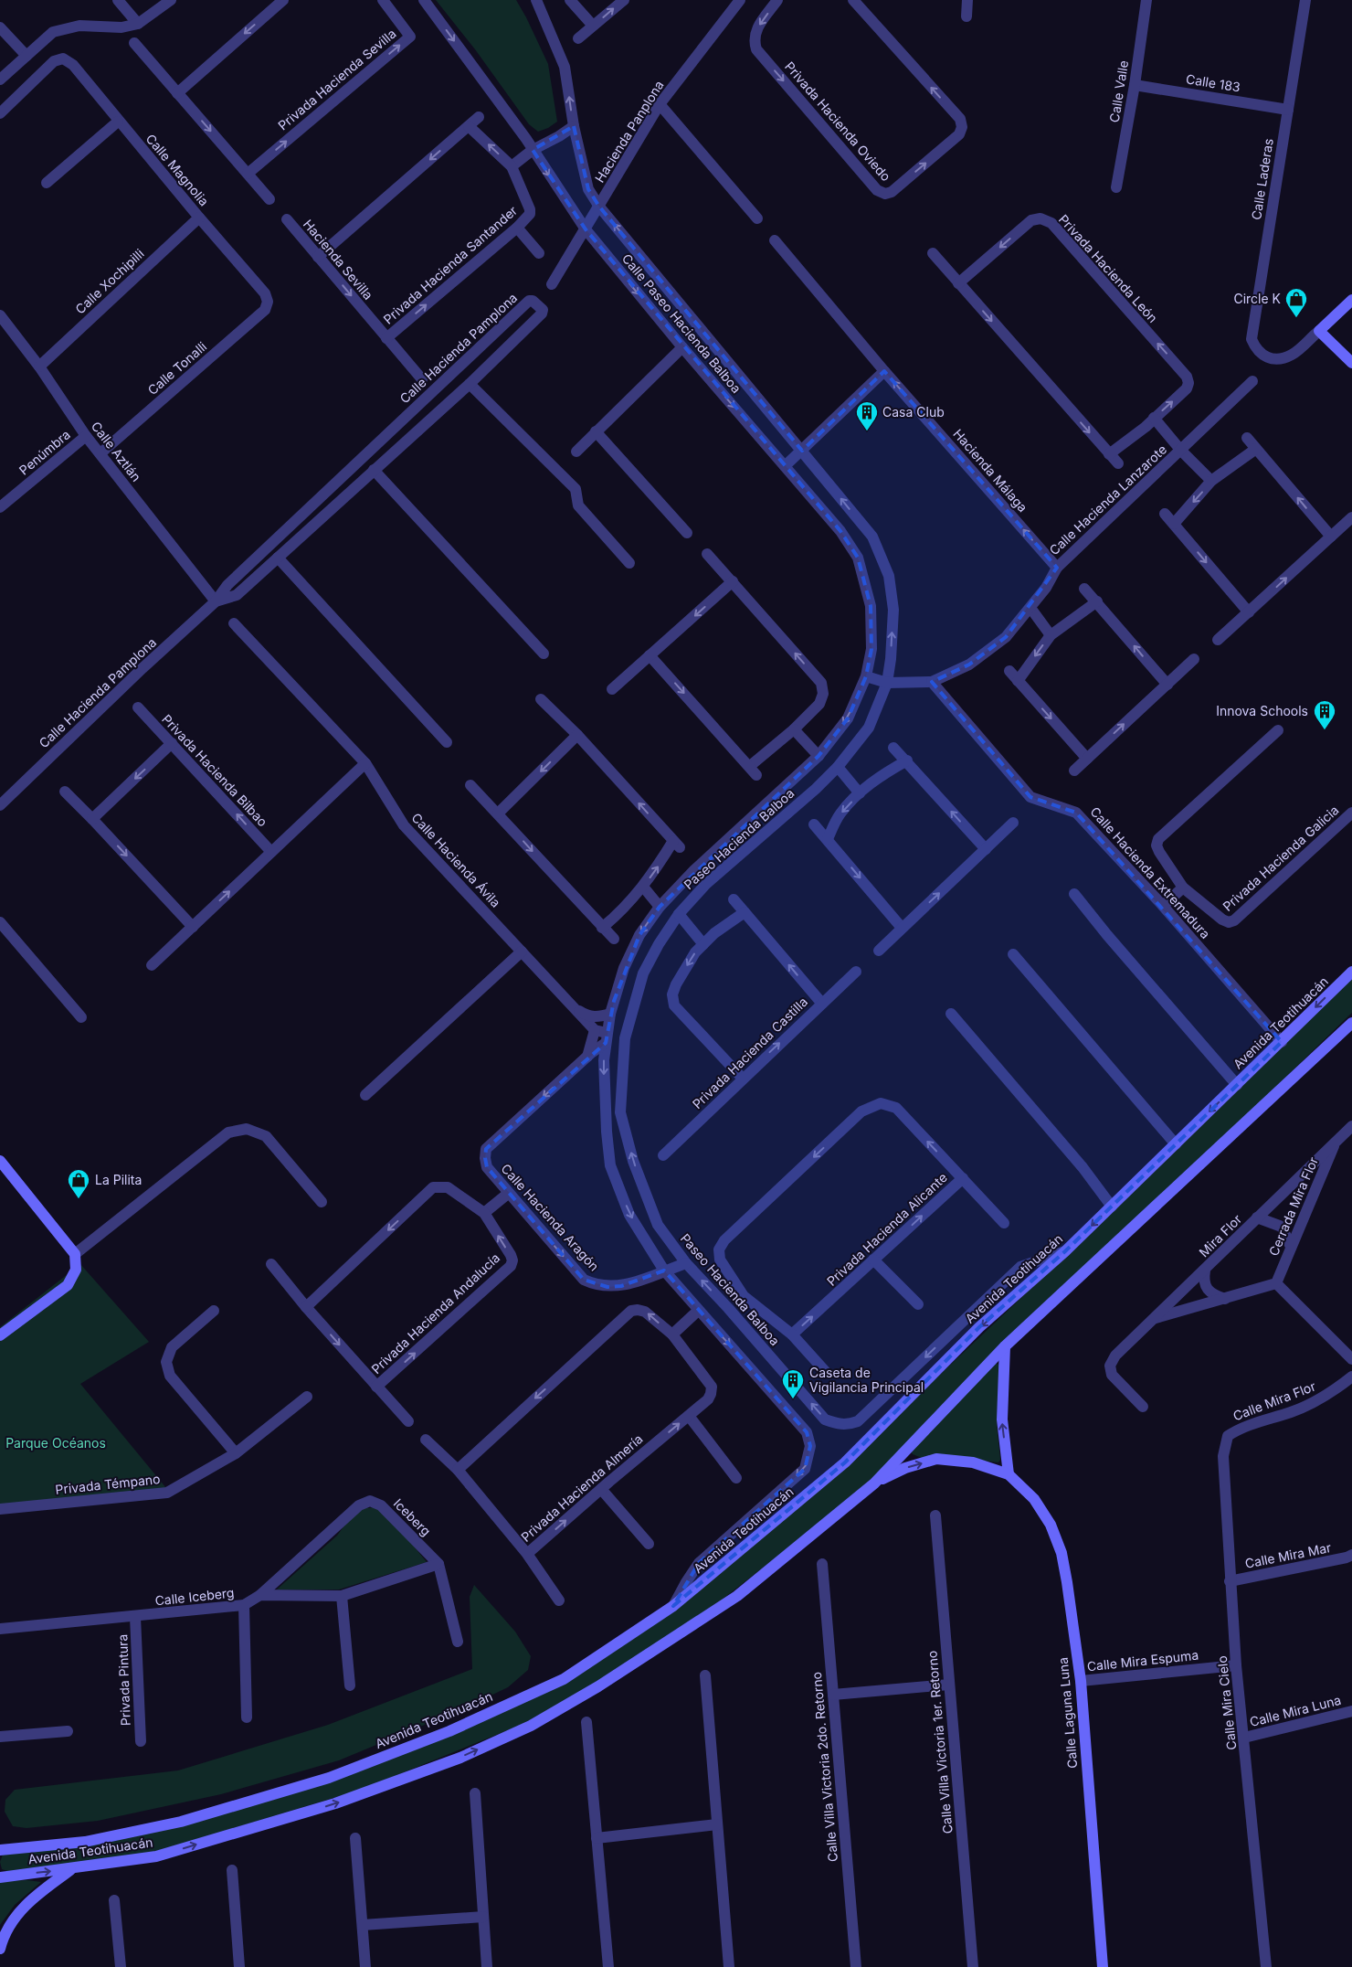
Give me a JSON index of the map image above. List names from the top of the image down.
{
  "streets": {
    "main road": ["Avenida Teotihuacán", "Calle Laguna Luna"],
    "street": [
      "Privada Hacienda Sevilla",
      "Calle 183",
      "Calle Valle",
      "Privada Hacienda Oviedo",
      "Hacienda Panplona",
      "Calle Magnolia",
      "Calle Laderas",
      "Hacienda Sevilla",
      "Privada Hacienda Santander",
      "Privada Hacienda León",
      "Calle Xochipilli",
      "Calle Paseo Hacienda Balboa",
      "Calle Hacienda Pamplona",
      "Calle Tonalli",
      "Calle Aztlán",
      "Penúmbra",
      "Hacienda Málaga",
      "Calle Hacienda Lanzarote",
      "Privada Hacienda Bilbao",
      "Paseo Hacienda Balboa",
      "Privada Hacienda Galicia",
      "Calle Hacienda Ávila",
      "Calle Hacienda Extremadura",
      "Privada Hacienda Castilla",
      "Cerrada Mira Flor",
      "Calle Hacienda Aragón",
      "Privada Hacienda Alicante",
      "Mira Flor",
      "Privada Hacienda Andalucía",
      "Calle Mira Flor",
      "Privada Témpano",
      "Privada Hacienda Almería",
      "Iceberg",
      "Calle Mira Mar",
      "Calle Iceberg",
      "Calle Mira Espuma",
      "Privada Pintura",
      "Calle Mira Cielo",
      "Calle Mira Luna",
      "Calle Villa Victoria 1er. Retorno",
      "Calle Villa Victoria 2do. Retorno"
    ]
  },
  "crossings": [
    ["Calle 183", "Calle Valle"],
    ["Calle 183", "Calle Laderas"],
    ["Hacienda Panplona", "Calle Paseo Hacienda Balboa"],
    ["Calle Magnolia", "Calle Xochipilli"],
    ["Calle Magnolia", "Calle Tonalli"],
    ["Hacienda Sevilla", "Privada Hacienda Santander"],
    ["Calle Xochipilli", "Calle Aztlán"],
    ["Calle Paseo Hacienda Balboa", "Calle Hacienda Lanzarote"],
    ["Calle Paseo Hacienda Balboa", "Paseo Hacienda Balboa"],
    ["Calle Hacienda Pamplona", "Calle Aztlán"],
    ["Calle Tonalli", "Calle Aztlán"],
    ["Calle Aztlán", "Penúmbra"],
    ["Hacienda Málaga", "Calle Hacienda Lanzarote"],
    ["Calle Hacienda Lanzarote", "Paseo Hacienda Balboa"],
    ["Calle Hacienda Lanzarote", "Calle Hacienda Extremadura"],
    ["Paseo Hacienda Balboa", "Calle Hacienda Ávila"],
    ["Paseo Hacienda Balboa", "Avenida Teotihuacán"],
    ["Paseo Hacienda Balboa", "Calle Hacienda Aragón"],
    ["Calle Hacienda Extremadura", "Avenida Teotihuacán"],
    ["Avenida Teotihuacán", "Calle Laguna Luna"],
    ["Cerrada Mira Flor", "Mira Flor"],
    ["Calle Mira Flor", "Calle Mira Cielo"],
    ["Iceberg", "Calle Iceberg"],
    ["Calle Mira Mar", "Calle Mira Cielo"],
    ["Calle Iceberg", "Privada Pintura"],
    ["Calle Mira Espuma", "Calle Mira Cielo"],
    ["Calle Mira Espuma", "Calle Laguna Luna"],
    ["Calle Mira Cielo", "Calle Mira Luna"]
  ],
  "one_way": [
    "Privada Hacienda Sevilla",
    "Hacienda Sevilla",
    "Hacienda Málaga",
    "Privada Hacienda Bilbao",
    "Privada Hacienda Castilla"
  ],
  "parks": ["Parque Océanos"],
  "places": {
    "shop": ["Circle K", "La Pilita"],
    "building": ["Casa Club", "Innova Schools", "Caseta de Vigilancia Principal"]
  }
}
